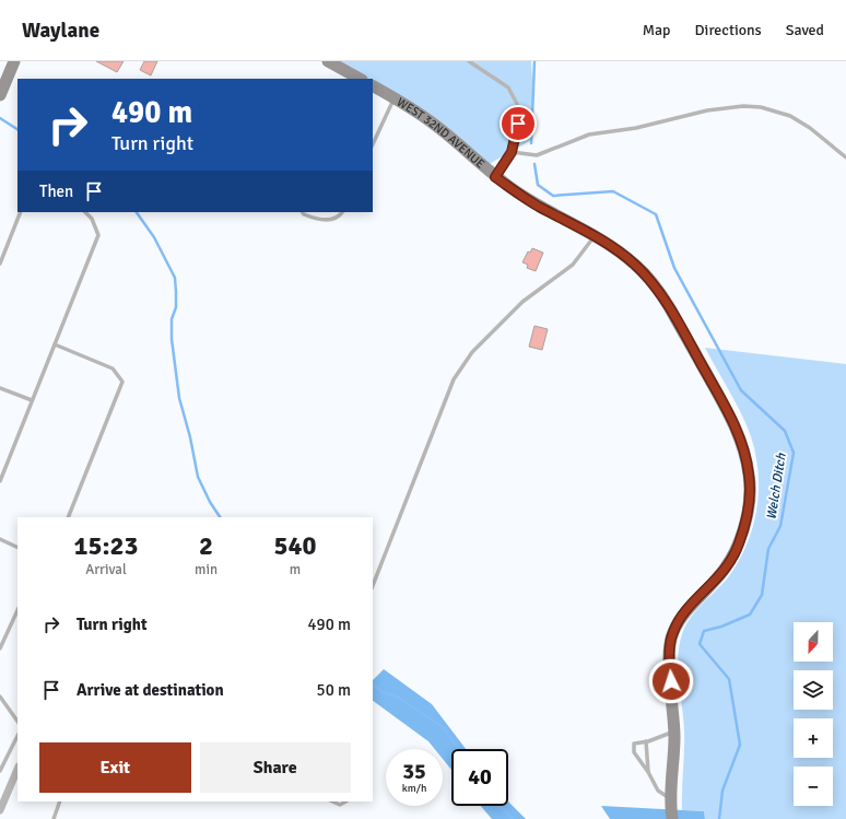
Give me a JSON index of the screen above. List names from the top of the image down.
{
  "streets": {
    "street": ["WEST 32ND AVENUE"]
  },
  "water": ["Welch Ditch"],
  "north": "bottom",
  "page": {
    "header": "Waylane",
    "nav": ["Map", "Directions", "Saved"],
    "turn": ["490 m", "Turn right"],
    "then": "Then",
    "eta": [
      "15:23",
      "Arrival",
      "2",
      "min",
      "540",
      "m"
    ],
    "list": [
      {
        "name": "Turn right",
        "value": "490 m"
      },
      {
        "name": "Arrive at destination",
        "value": "50 m"
      }
    ],
    "map_buttons": ["+", "−"],
    "buttons": ["Exit", "Share"],
    "speed": "35 km/h",
    "limit": "40"
  }
}
